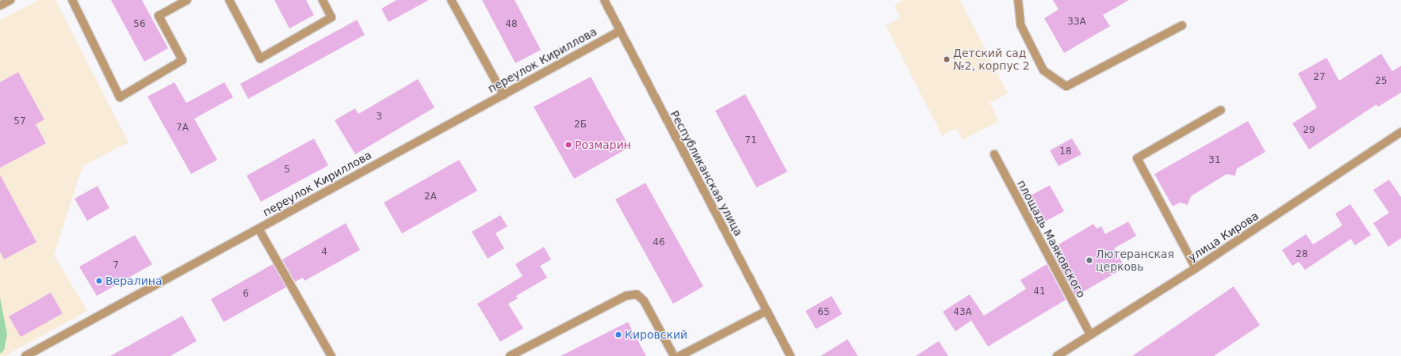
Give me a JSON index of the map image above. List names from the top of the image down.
{
  "streets": {
    "street": [
      "переулок Кириллова",
      "Республиканская улица",
      "улица Кирова",
      "площадь Маяковского"
    ]
  },
  "crossings": [
    ["переулок Кириллова", "Республиканская улица"],
    ["улица Кирова", "площадь Маяковского"]
  ],
  "places": [
    "Детский сад №2, корпус 2",
    "Розмарин",
    "Лютеранская церковь",
    "Вералина",
    "Кировский"
  ],
  "house_numbers": [
    "33А",
    "56",
    "48",
    "27",
    "25",
    "3",
    "57",
    "2Б",
    "7А",
    "29",
    "71",
    "18",
    "31",
    "5",
    "2А",
    "46",
    "4",
    "28",
    "7",
    "41",
    "6",
    "65",
    "43А"
  ]
}
